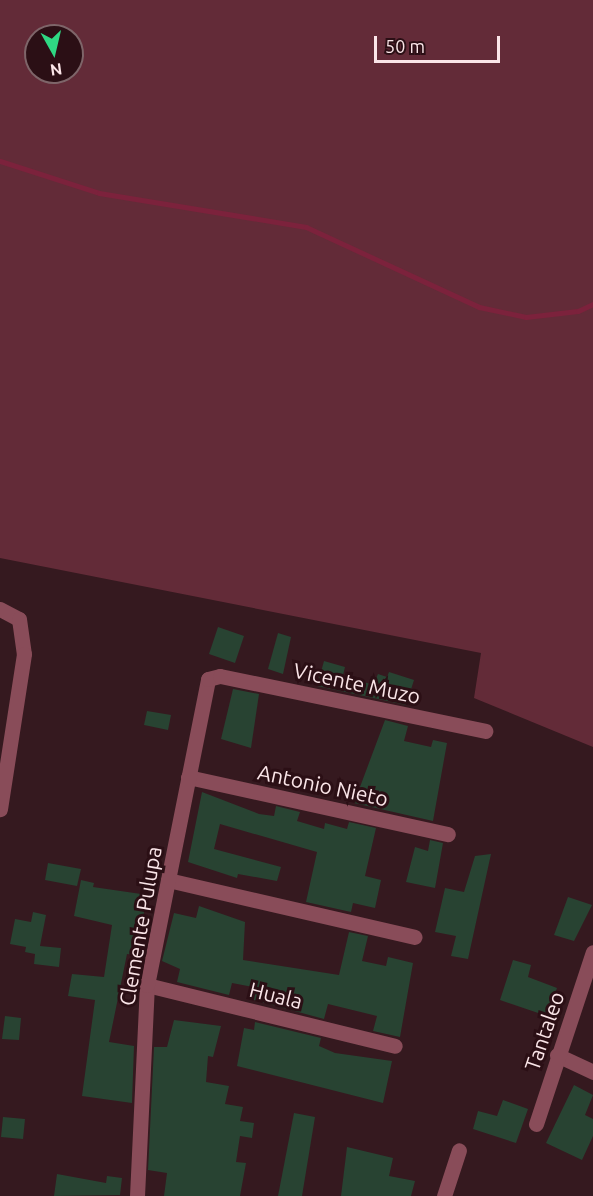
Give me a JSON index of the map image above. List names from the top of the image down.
{
  "streets": {
    "street": [
      "Vicente Muzo",
      "Antonio Nieto",
      "Clemente Pulupa",
      "Huala",
      "Tantaleo"
    ]
  },
  "crossings": [
    ["Vicente Muzo", "Clemente Pulupa"],
    ["Antonio Nieto", "Clemente Pulupa"],
    ["Clemente Pulupa", "Huala"]
  ],
  "scale_bar": "50 m",
  "north": "bottom"
}
